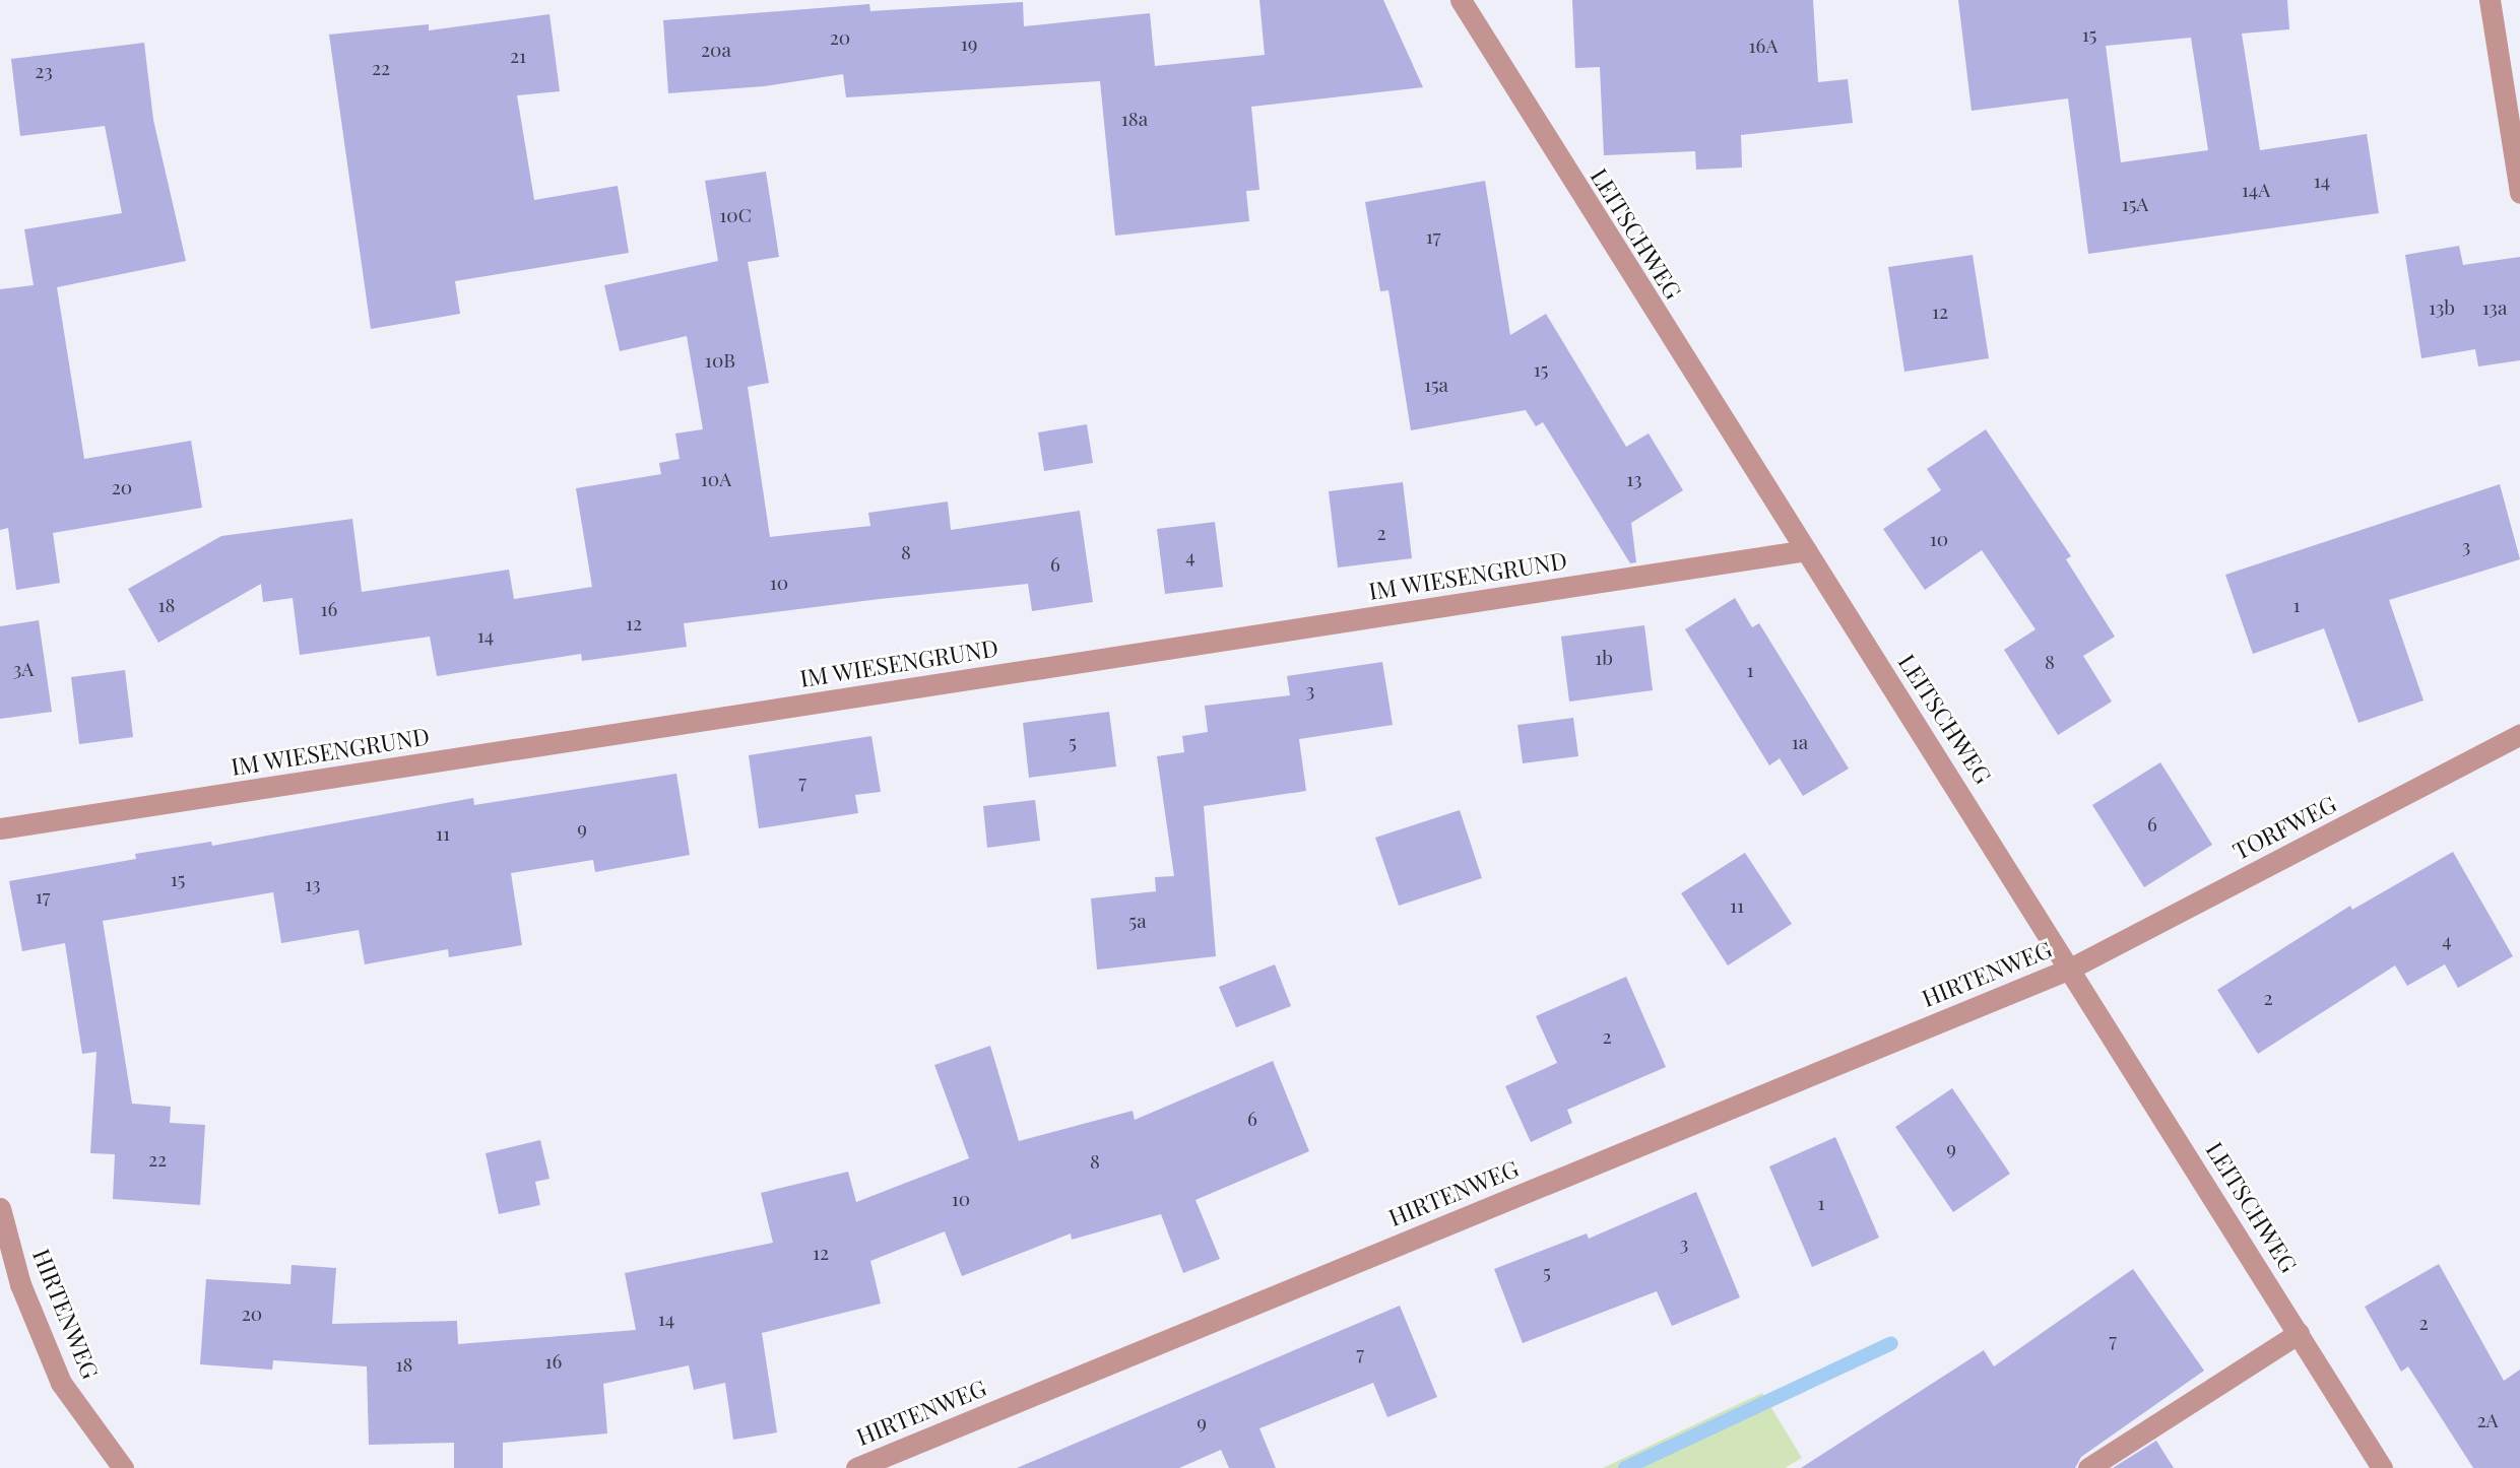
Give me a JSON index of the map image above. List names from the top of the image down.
{
  "streets": {
    "street": [
      "LEITSCHWEG",
      "IM WIESENGRUND",
      "TORFWEG",
      "HIRTENWEG"
    ]
  },
  "crossings": [
    ["LEITSCHWEG", "IM WIESENGRUND"],
    ["LEITSCHWEG", "TORFWEG"],
    ["LEITSCHWEG", "HIRTENWEG"],
    ["TORFWEG", "HIRTENWEG"]
  ],
  "house_numbers": [
    "15",
    "20",
    "19",
    "16A",
    "20a",
    "21",
    "22",
    "23",
    "18a",
    "14",
    "14A",
    "15A",
    "10C",
    "17",
    "13b",
    "13a",
    "12",
    "10B",
    "15",
    "15a",
    "10A",
    "13",
    "20",
    "2",
    "10",
    "3",
    "8",
    "4",
    "6",
    "10",
    "18",
    "1",
    "16",
    "12",
    "14",
    "1b",
    "8",
    "3A",
    "1",
    "3",
    "5",
    "1a",
    "7",
    "6",
    "9",
    "11",
    "15",
    "13",
    "17",
    "11",
    "5a",
    "4",
    "2",
    "2",
    "6",
    "9",
    "22",
    "8",
    "10",
    "1",
    "3",
    "12",
    "5",
    "20",
    "14",
    "2",
    "7",
    "7",
    "16",
    "18",
    "2A",
    "9"
  ]
}
